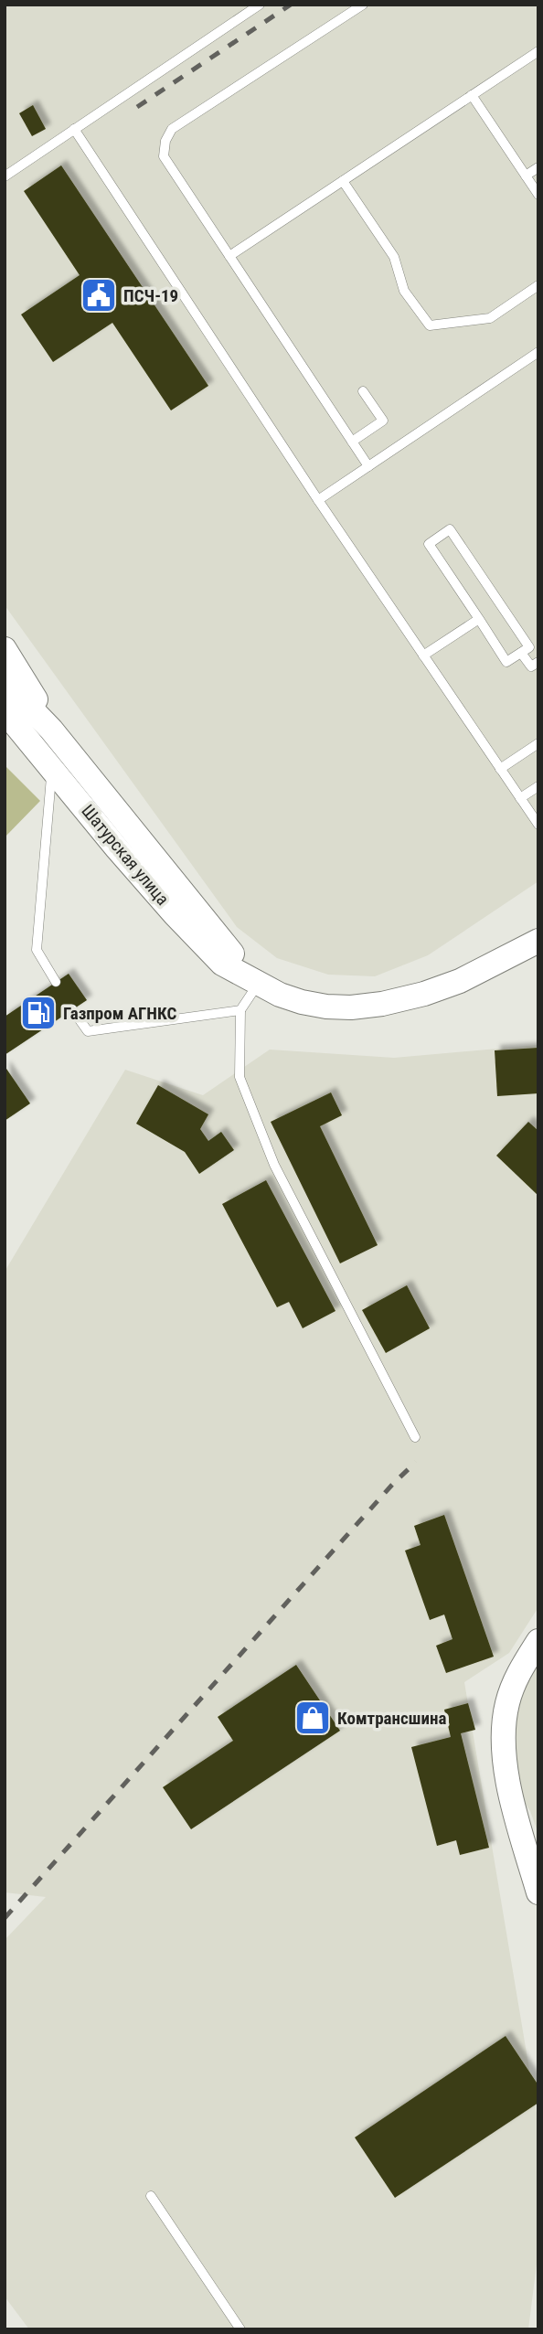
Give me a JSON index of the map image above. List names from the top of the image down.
{
  "streets": {
    "main road": ["Шатурская улица"]
  },
  "places": {
    "public building": ["ПСЧ-19"],
    "fuel station": ["Газпром АГНКС"],
    "shop": ["Комтрансшина"]
  }
}
